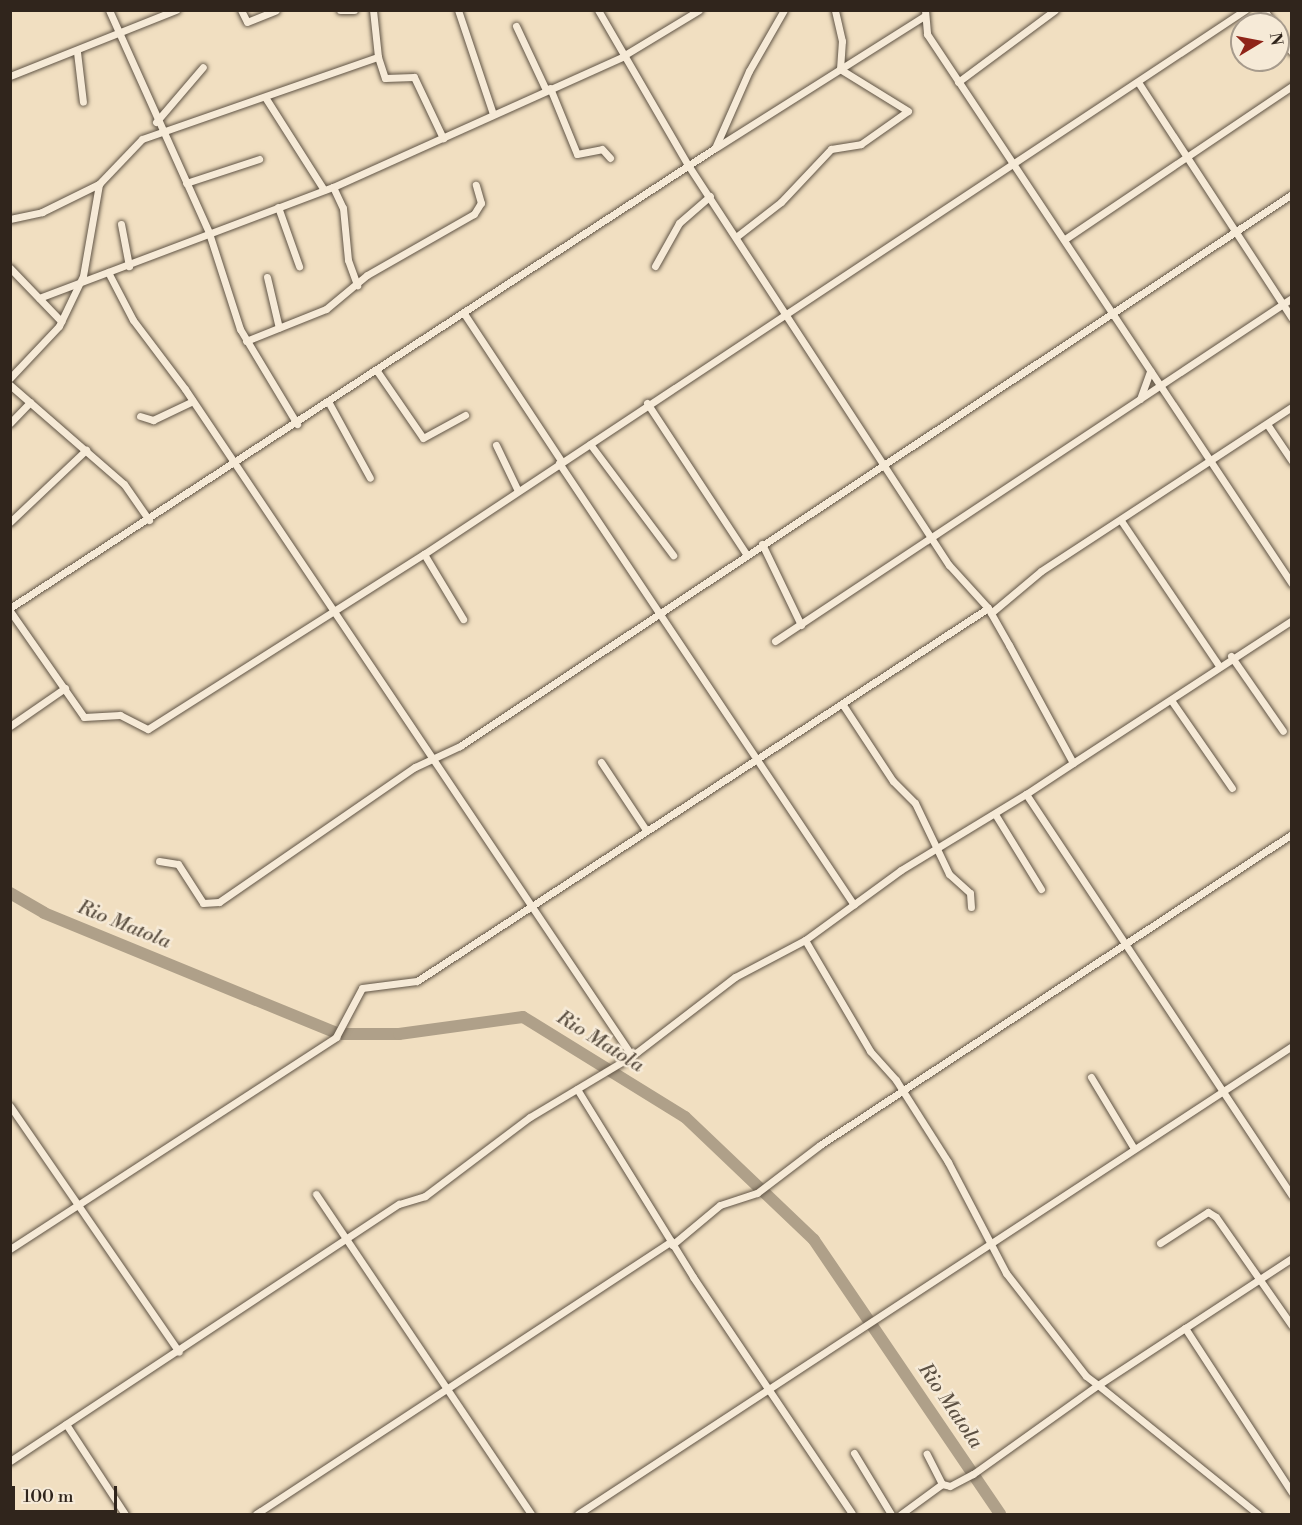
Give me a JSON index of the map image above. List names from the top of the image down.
{
  "water": ["Rio Matola"],
  "scale_bar": "100 m",
  "north": "right"
}
